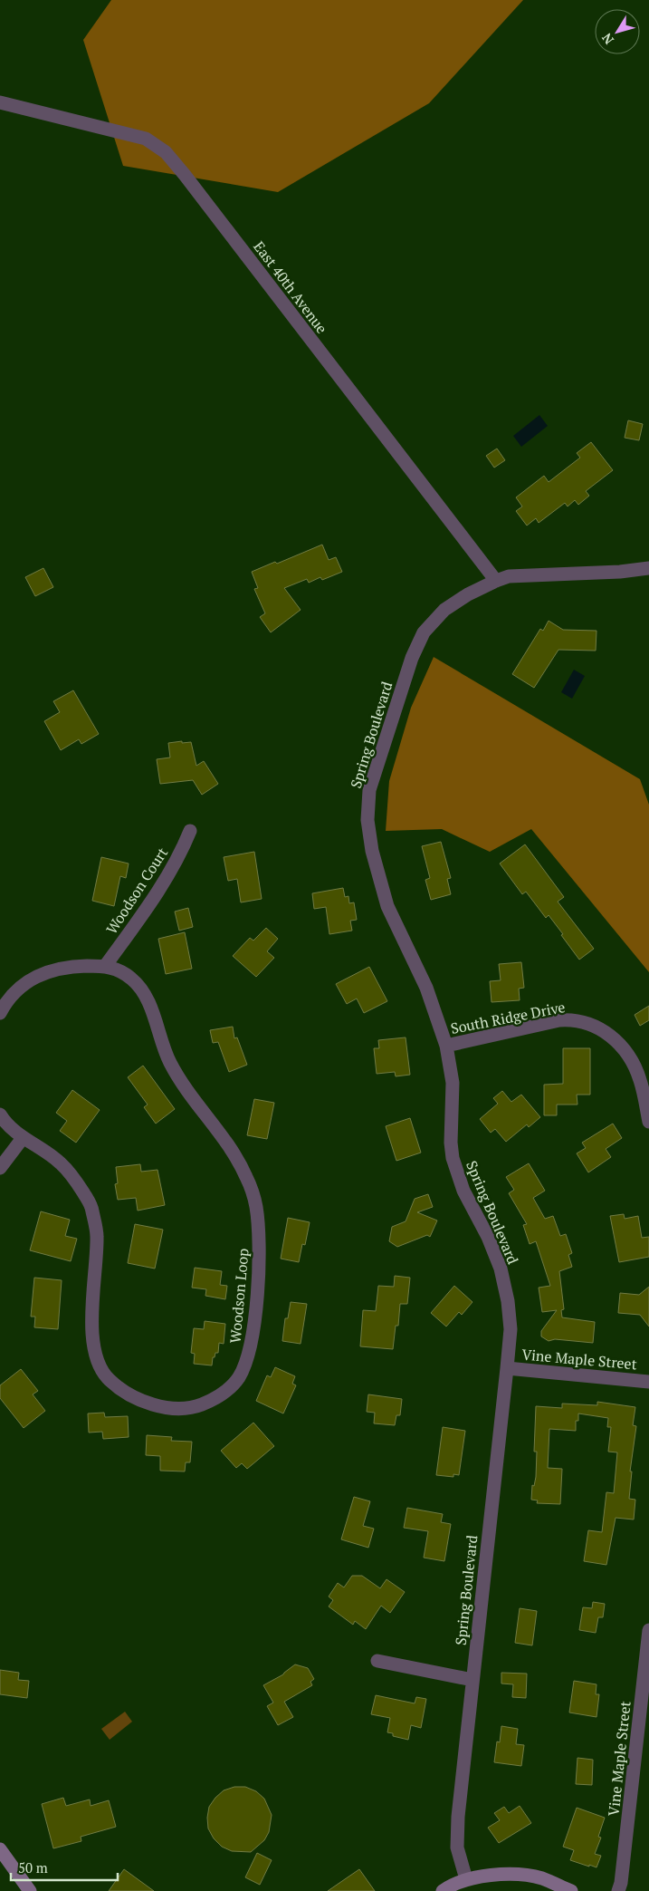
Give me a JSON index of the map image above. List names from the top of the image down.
{
  "streets": {
    "street": [
      "East 40th Avenue",
      "Spring Boulevard",
      "Woodson Court",
      "South Ridge Drive",
      "Woodson Loop",
      "Vine Maple Street"
    ]
  },
  "crossings": [
    ["East 40th Avenue", "Spring Boulevard"],
    ["Spring Boulevard", "South Ridge Drive"],
    ["Spring Boulevard", "Vine Maple Street"],
    ["Woodson Court", "Woodson Loop"]
  ],
  "scale_bar": "50 m",
  "north": "bottom left"
}
